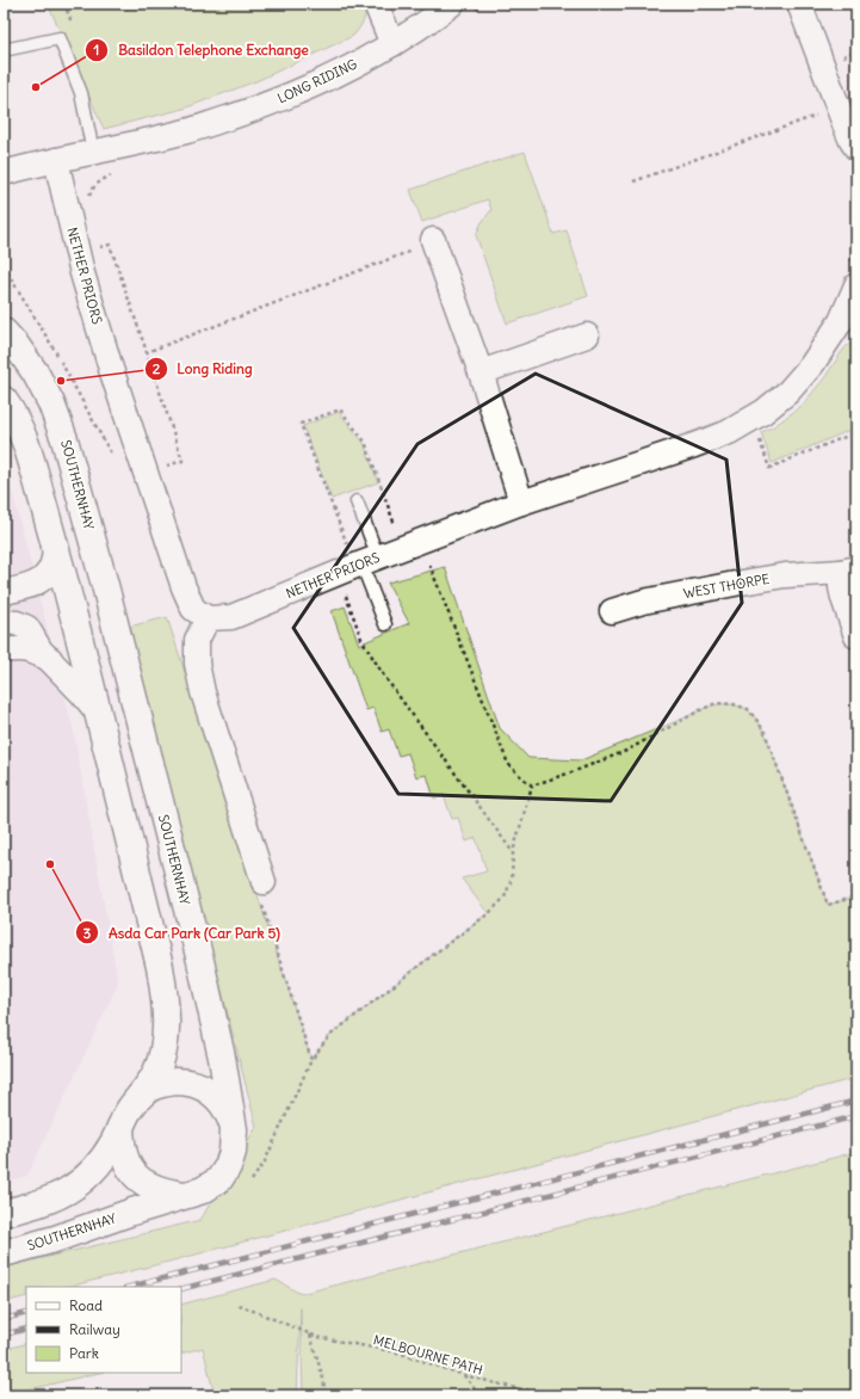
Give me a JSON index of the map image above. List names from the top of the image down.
{
  "streets": {
    "street": [
      "LONG RIDING",
      "NETHER PRIORS",
      "SOUTHERNHAY",
      "WEST THORPE"
    ],
    "path": ["MELBOURNE PATH"]
  },
  "crossings": [
    ["LONG RIDING", "NETHER PRIORS"]
  ],
  "places": ["Basildon Telephone Exchange", "Long Riding", "Asda Car Park (Car Park 5)"],
  "legend": ["Road", "Railway", "Park"]
}
